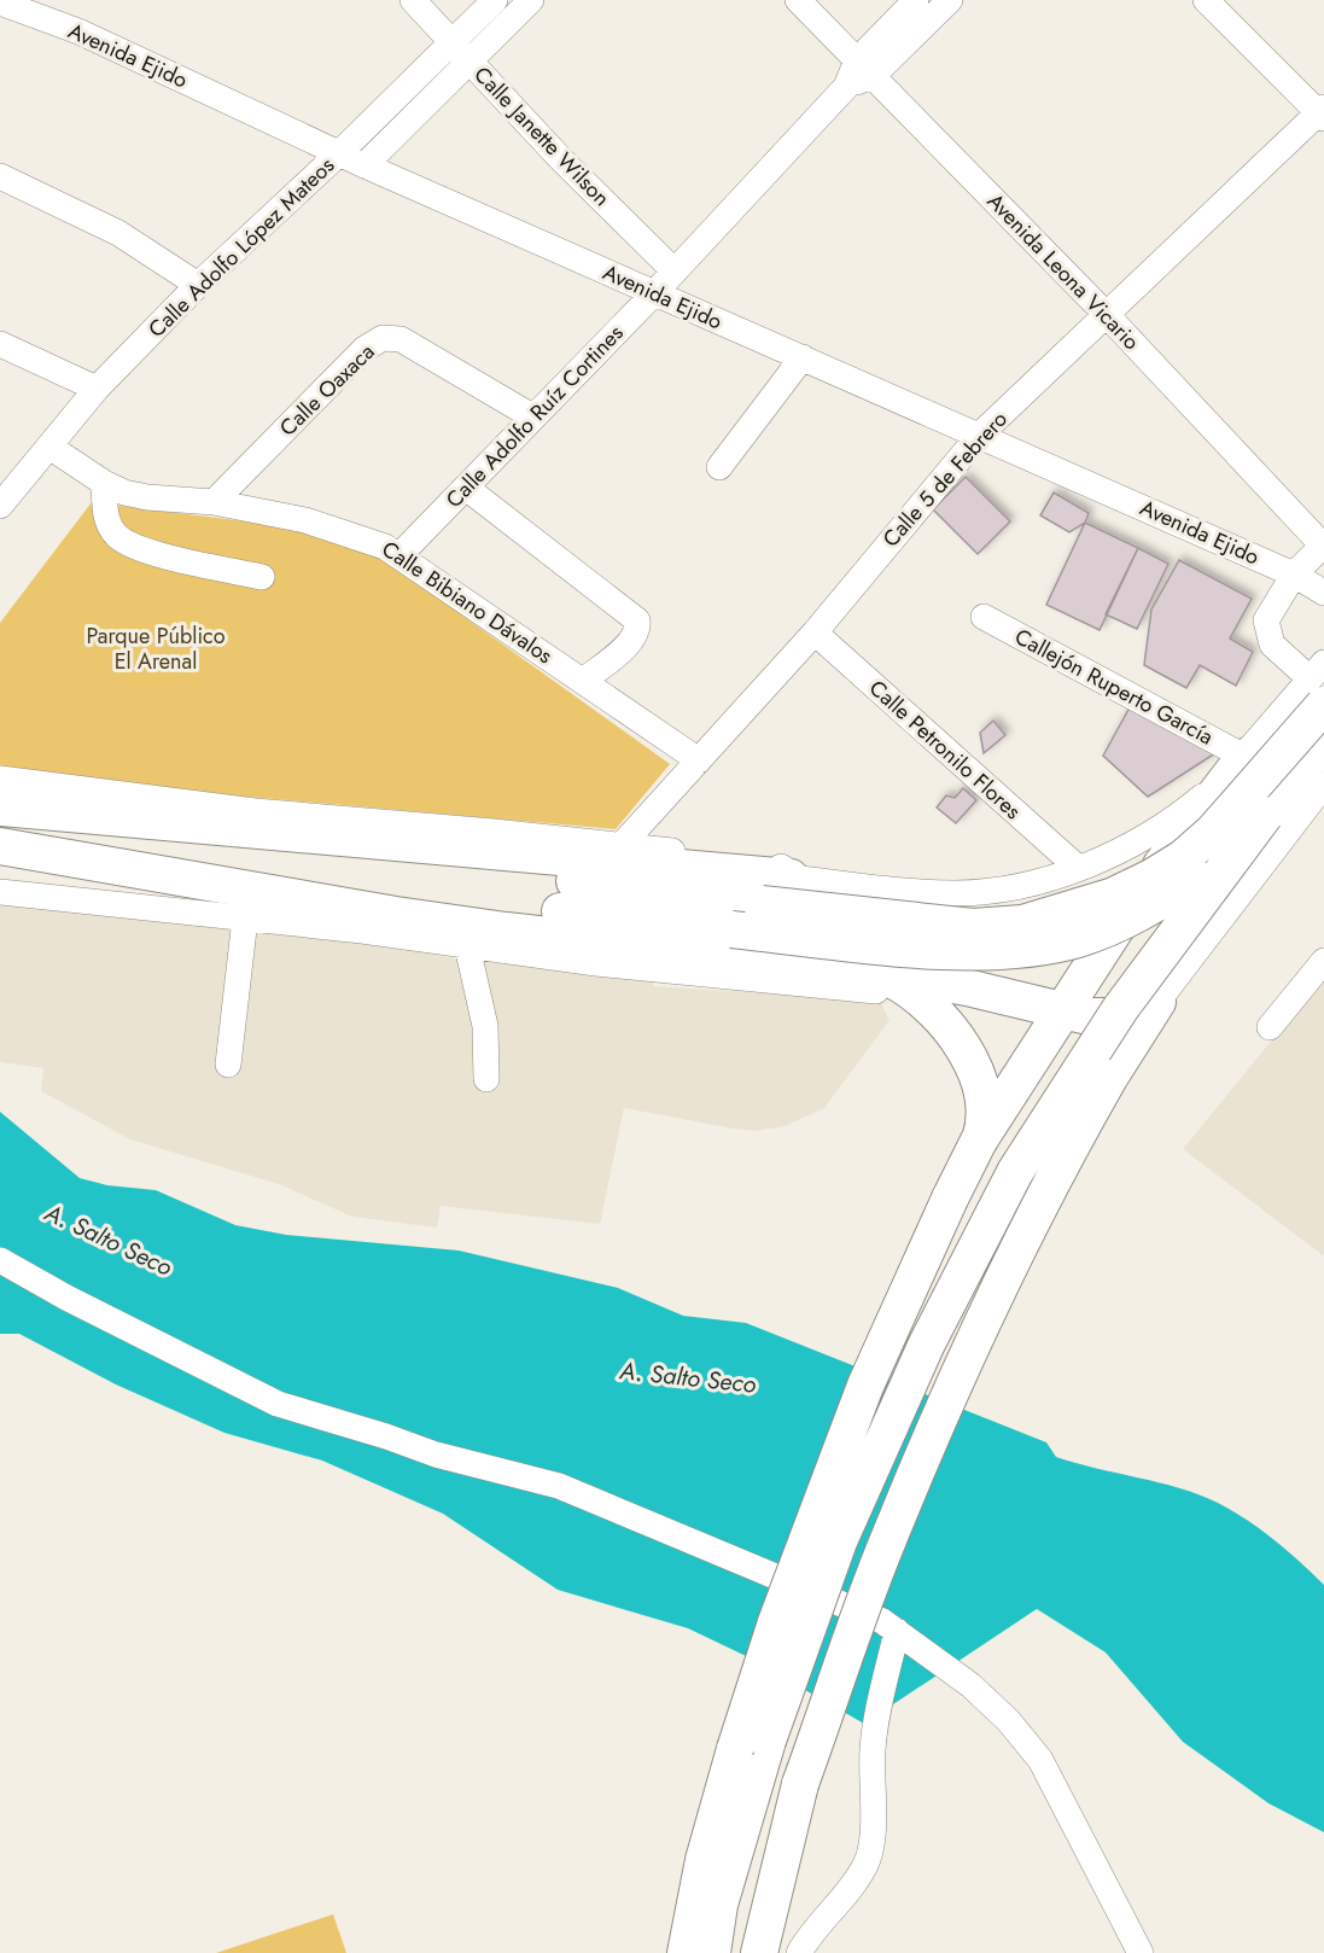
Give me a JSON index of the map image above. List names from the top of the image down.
{
  "streets": {
    "street": [
      "Avenida Ejido",
      "Calle Janette Wilson",
      "Calle Adolfo López Mateos",
      "Avenida Leona Vicario",
      "Calle Oaxaca",
      "Calle Adolfo Ruíz Cortines",
      "Calle 5 de Febrero",
      "Calle Bibiano Dávalos",
      "Callejón Ruperto García",
      "Calle Petronilo Flores"
    ]
  },
  "crossings": [
    ["Avenida Ejido", "Calle Adolfo López Mateos"],
    ["Avenida Ejido", "Calle Adolfo Ruíz Cortines"],
    ["Avenida Ejido", "Calle 5 de Febrero"],
    ["Calle Janette Wilson", "Calle Adolfo López Mateos"],
    ["Calle Janette Wilson", "Calle Adolfo Ruíz Cortines"],
    ["Calle Adolfo López Mateos", "Calle Bibiano Dávalos"],
    ["Avenida Leona Vicario", "Calle Adolfo Ruíz Cortines"],
    ["Avenida Leona Vicario", "Calle 5 de Febrero"],
    ["Calle Oaxaca", "Calle Adolfo Ruíz Cortines"],
    ["Calle Oaxaca", "Calle Bibiano Dávalos"],
    ["Calle Adolfo Ruíz Cortines", "Calle Bibiano Dávalos"],
    ["Calle 5 de Febrero", "Calle Bibiano Dávalos"],
    ["Calle 5 de Febrero", "Calle Petronilo Flores"]
  ],
  "water": ["A. Salto Seco"],
  "parks": ["Parque Público El Arenal"]
}
